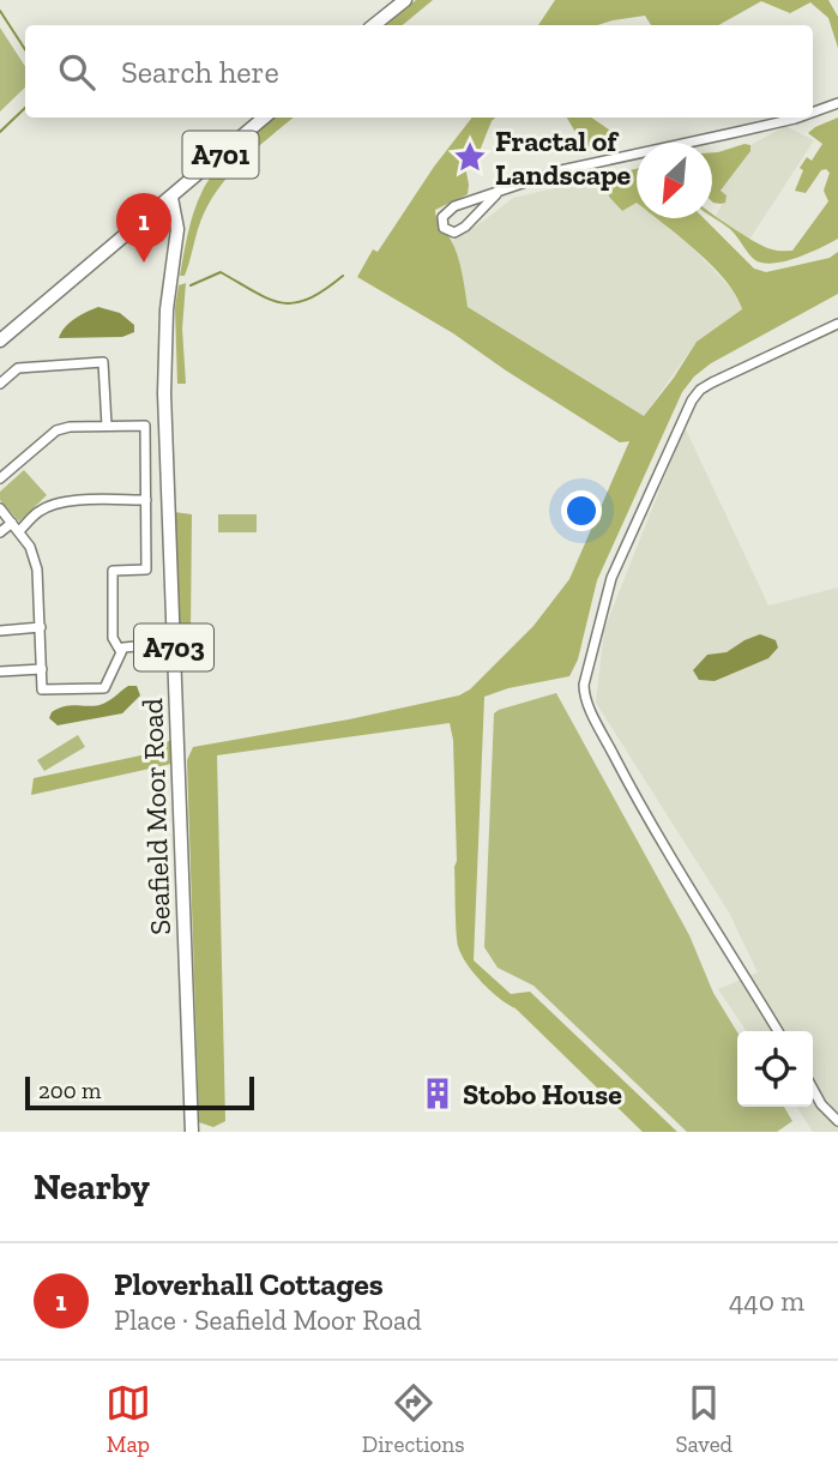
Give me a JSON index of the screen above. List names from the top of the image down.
{
  "streets": {
    "main road": ["A701", "A703", "Seafield Moor Road"]
  },
  "crossings": [
    ["A701", "Seafield Moor Road"]
  ],
  "places": {
    "place": ["Fractal of Landscape"],
    "building": ["Stobo House"]
  },
  "scale_bar": "200 m",
  "north": "bottom left",
  "page": {
    "search": "Search here",
    "pins": "1",
    "scale": "200 m",
    "heading": "Nearby",
    "list": [
      {
        "mark": "1",
        "name": "Ploverhall Cottages",
        "note": "Place · Seafield Moor Road",
        "value": "440 m"
      }
    ],
    "nav": ["Map", "Directions", "Saved"]
  }
}
